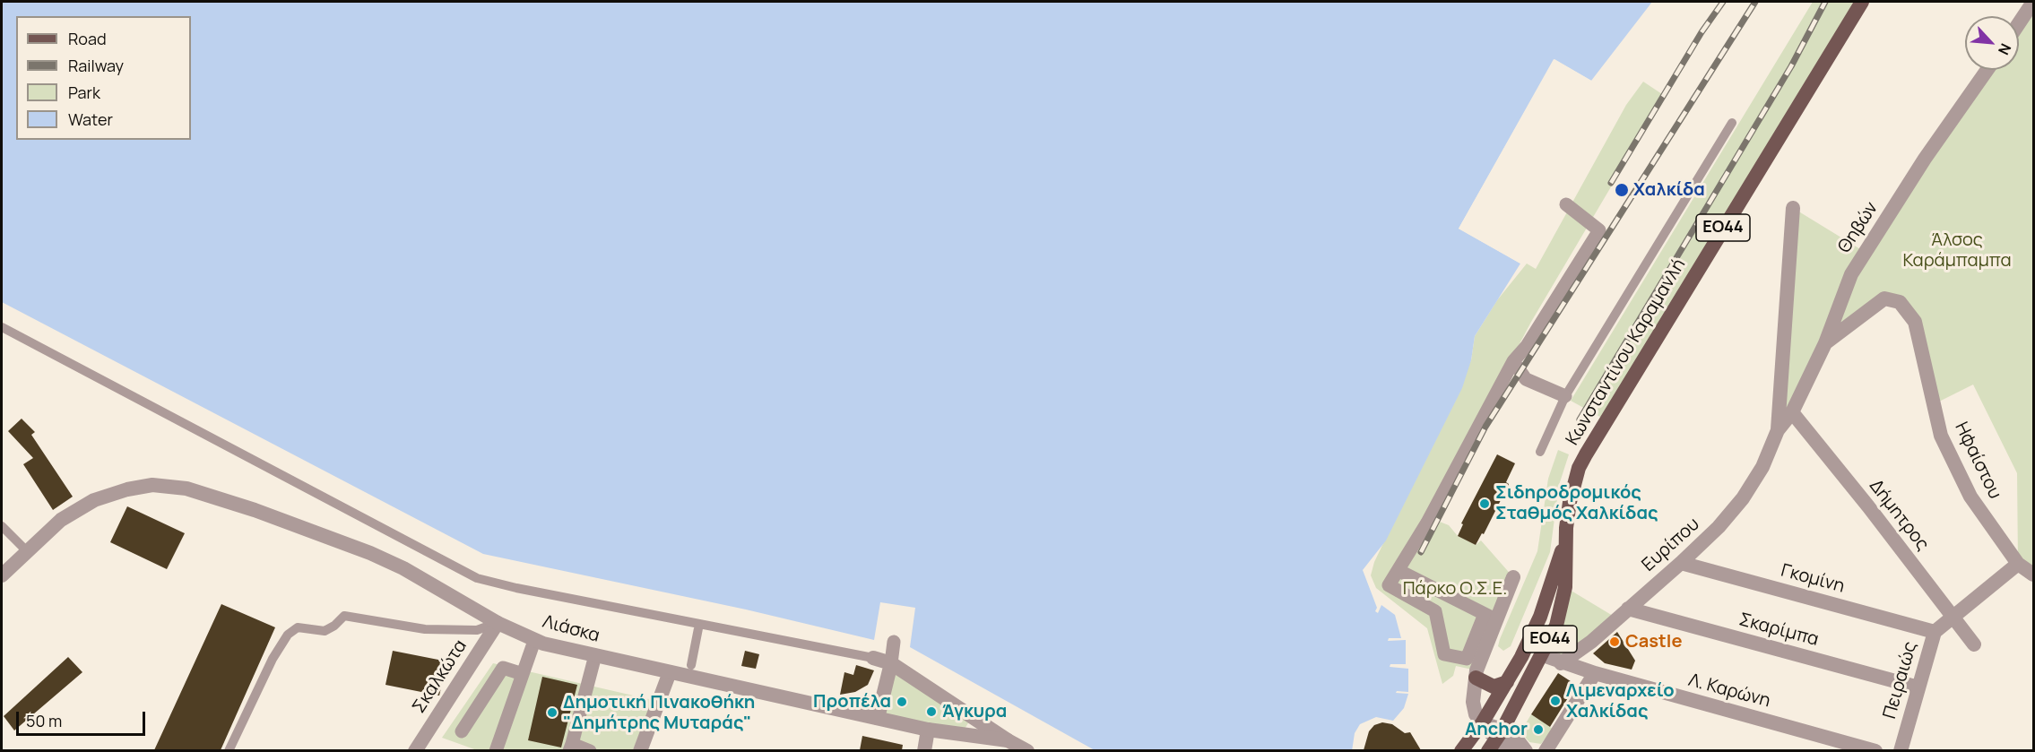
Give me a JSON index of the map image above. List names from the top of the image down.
{
  "streets": {
    "main road": ["ΕΟ44", "Κωνσταντίνου Καραμανλή"],
    "street": [
      "Θηβών",
      "Ηφαίστου",
      "Δήμητρος",
      "Ευρίπου",
      "Γκομίνη",
      "Λιάσκα",
      "Σκαρίμπα",
      "Σκαλκώτα",
      "Πειραιώς",
      "Λ. Καρώνη"
    ]
  },
  "crossings": [
    ["Θηβών", "Ηφαίστου"],
    ["Θηβών", "Δήμητρος"],
    ["Θηβών", "Ευρίπου"],
    ["Κωνσταντίνου Καραμανλή", "Λ. Καρώνη"],
    ["Ηφαίστου", "Πειραιώς"],
    ["Δήμητρος", "Πειραιώς"],
    ["Ευρίπου", "Γκομίνη"],
    ["Ευρίπου", "Σκαρίμπα"],
    ["Ευρίπου", "Λ. Καρώνη"],
    ["Γκομίνη", "Πειραιώς"],
    ["Λιάσκα", "Σκαλκώτα"],
    ["Σκαρίμπα", "Πειραιώς"]
  ],
  "parks": ["Άλσος Καράμπαμπα", "Πάρκο Ο.Σ.Ε."],
  "places": [
    "Χαλκίδα",
    "Σιδηροδρομικός Σταθμός Χαλκίδας",
    "Castle",
    "Λιμεναρχείο Χαλκίδας",
    "Προπέλα",
    "Άγκυρα",
    "Δημοτική Πινακοθήκη \"Δημήτρης Μυταράς\"",
    "Anchor"
  ],
  "legend": [
    "Road",
    "Railway",
    "Park",
    "Water"
  ],
  "scale_bar": "50 m",
  "north": "bottom right"
}
